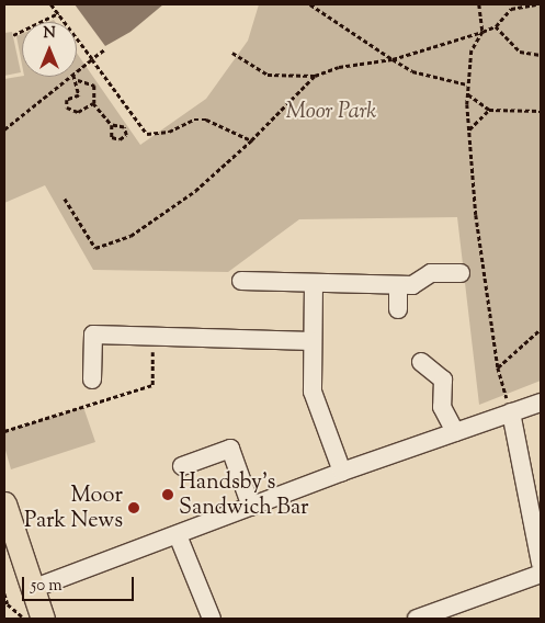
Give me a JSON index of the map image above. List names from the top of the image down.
{
  "parks": ["Moor Park"],
  "places": ["Handsby's Sandwich Bar", "Moor Park News"],
  "scale_bar": "50 m",
  "north": "top"
}
